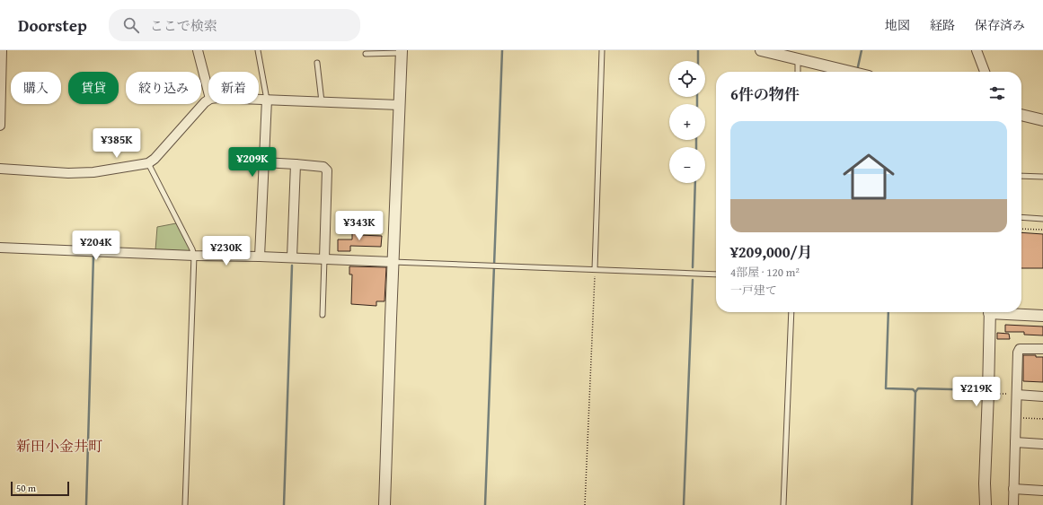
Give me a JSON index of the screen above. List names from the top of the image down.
{
  "districts": ["新田小金井町"],
  "scale_bar": "50 m",
  "page": {
    "header": "Doorstep",
    "search": "ここで検索",
    "nav": ["地図", "経路", "保存済み"],
    "map_buttons": ["+", "−"],
    "chip": [
      "購入",
      "賃貸",
      "絞り込み",
      "新着"
    ],
    "heading": "6件の物件",
    "list": [
      {
        "name": "¥209,000/月",
        "note": "4部屋 · 120 m² · 一戸建て"
      }
    ],
    "price": [
      "¥385K",
      "¥209K",
      "¥343K",
      "¥204K",
      "¥230K",
      "¥219K"
    ],
    "scale": "50 m"
  }
}
